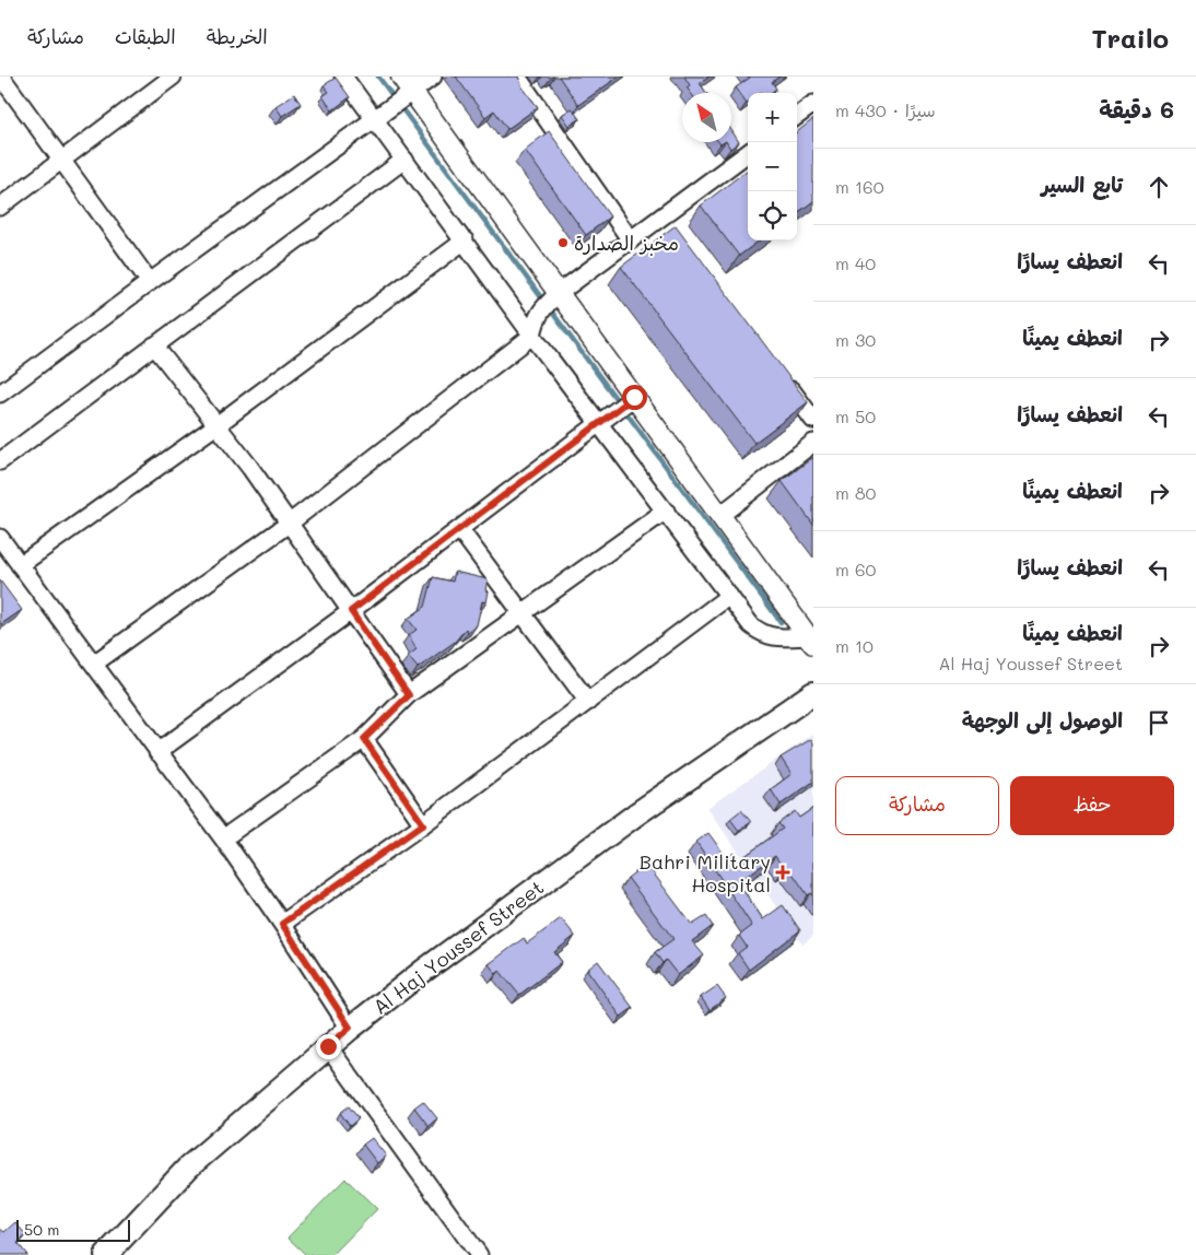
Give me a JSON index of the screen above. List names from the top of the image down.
{
  "streets": {
    "main road": ["Al Haj Youssef Street"]
  },
  "places": {
    "other": ["مخبز الصدارة"],
    "health": ["Bahri Military Hospital"]
  },
  "scale_bar": "50 m",
  "north": "top left",
  "page": {
    "header": "Trailo",
    "nav": ["الخريطة", "الطبقات", "مشاركة"],
    "heading": ["6 دقيقة", "سيرًا · 430 m"],
    "map_buttons": ["+", "−"],
    "list": [
      ["تابع السير", "160 m"],
      ["انعطف يسارًا", "40 m"],
      ["انعطف يمينًا", "30 m"],
      ["انعطف يسارًا", "50 m"],
      ["انعطف يمينًا", "80 m"],
      ["انعطف يسارًا", "60 m"],
      ["انعطف يمينًا", "Al Haj Youssef Street", "10 m"],
      "الوصول إلى الوجهة"
    ],
    "buttons": ["حفظ", "مشاركة"],
    "scale": "50 m"
  }
}
